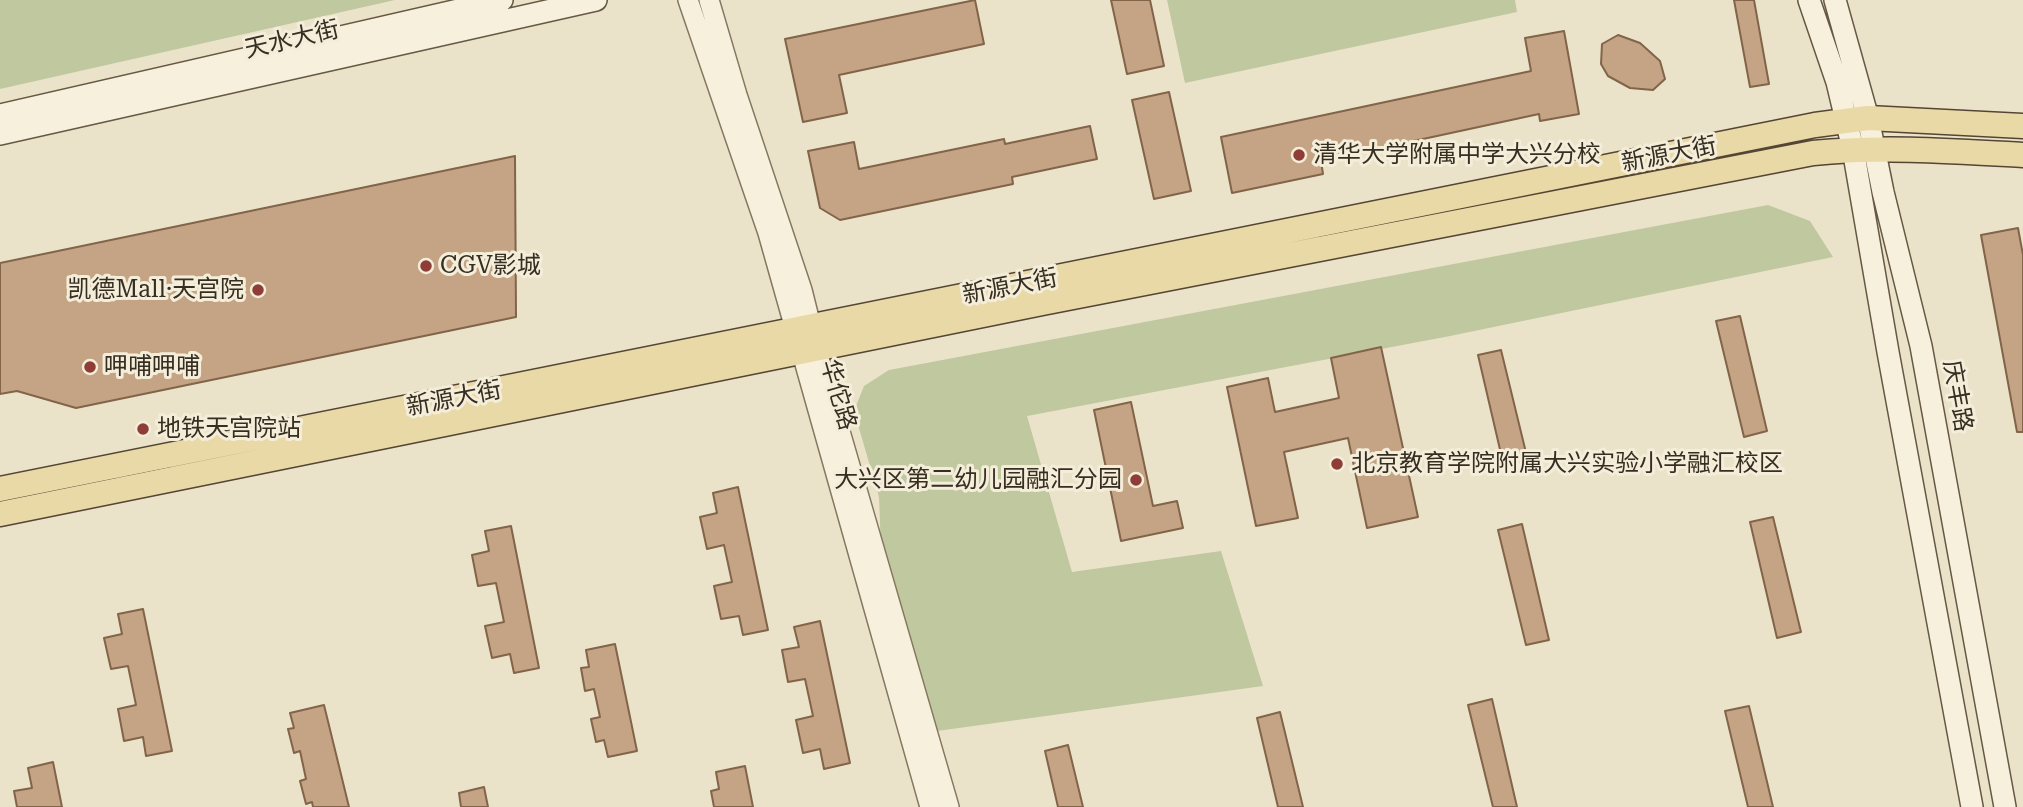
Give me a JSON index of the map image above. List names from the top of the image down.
{
  "streets": {
    "main road": ["天水大街", "新源大街", "庆丰路"],
    "street": ["华佗路"]
  },
  "crossings": [
    ["新源大街", "华佗路"],
    ["新源大街", "庆丰路"]
  ],
  "places": [
    "清华大学附属中学大兴分校",
    "CGV影城",
    "凯德Mall·天宫院",
    "呷哺呷哺",
    "地铁天宫院站",
    "北京教育学院附属大兴实验小学融汇校区",
    "大兴区第二幼儿园融汇分园"
  ]
}
